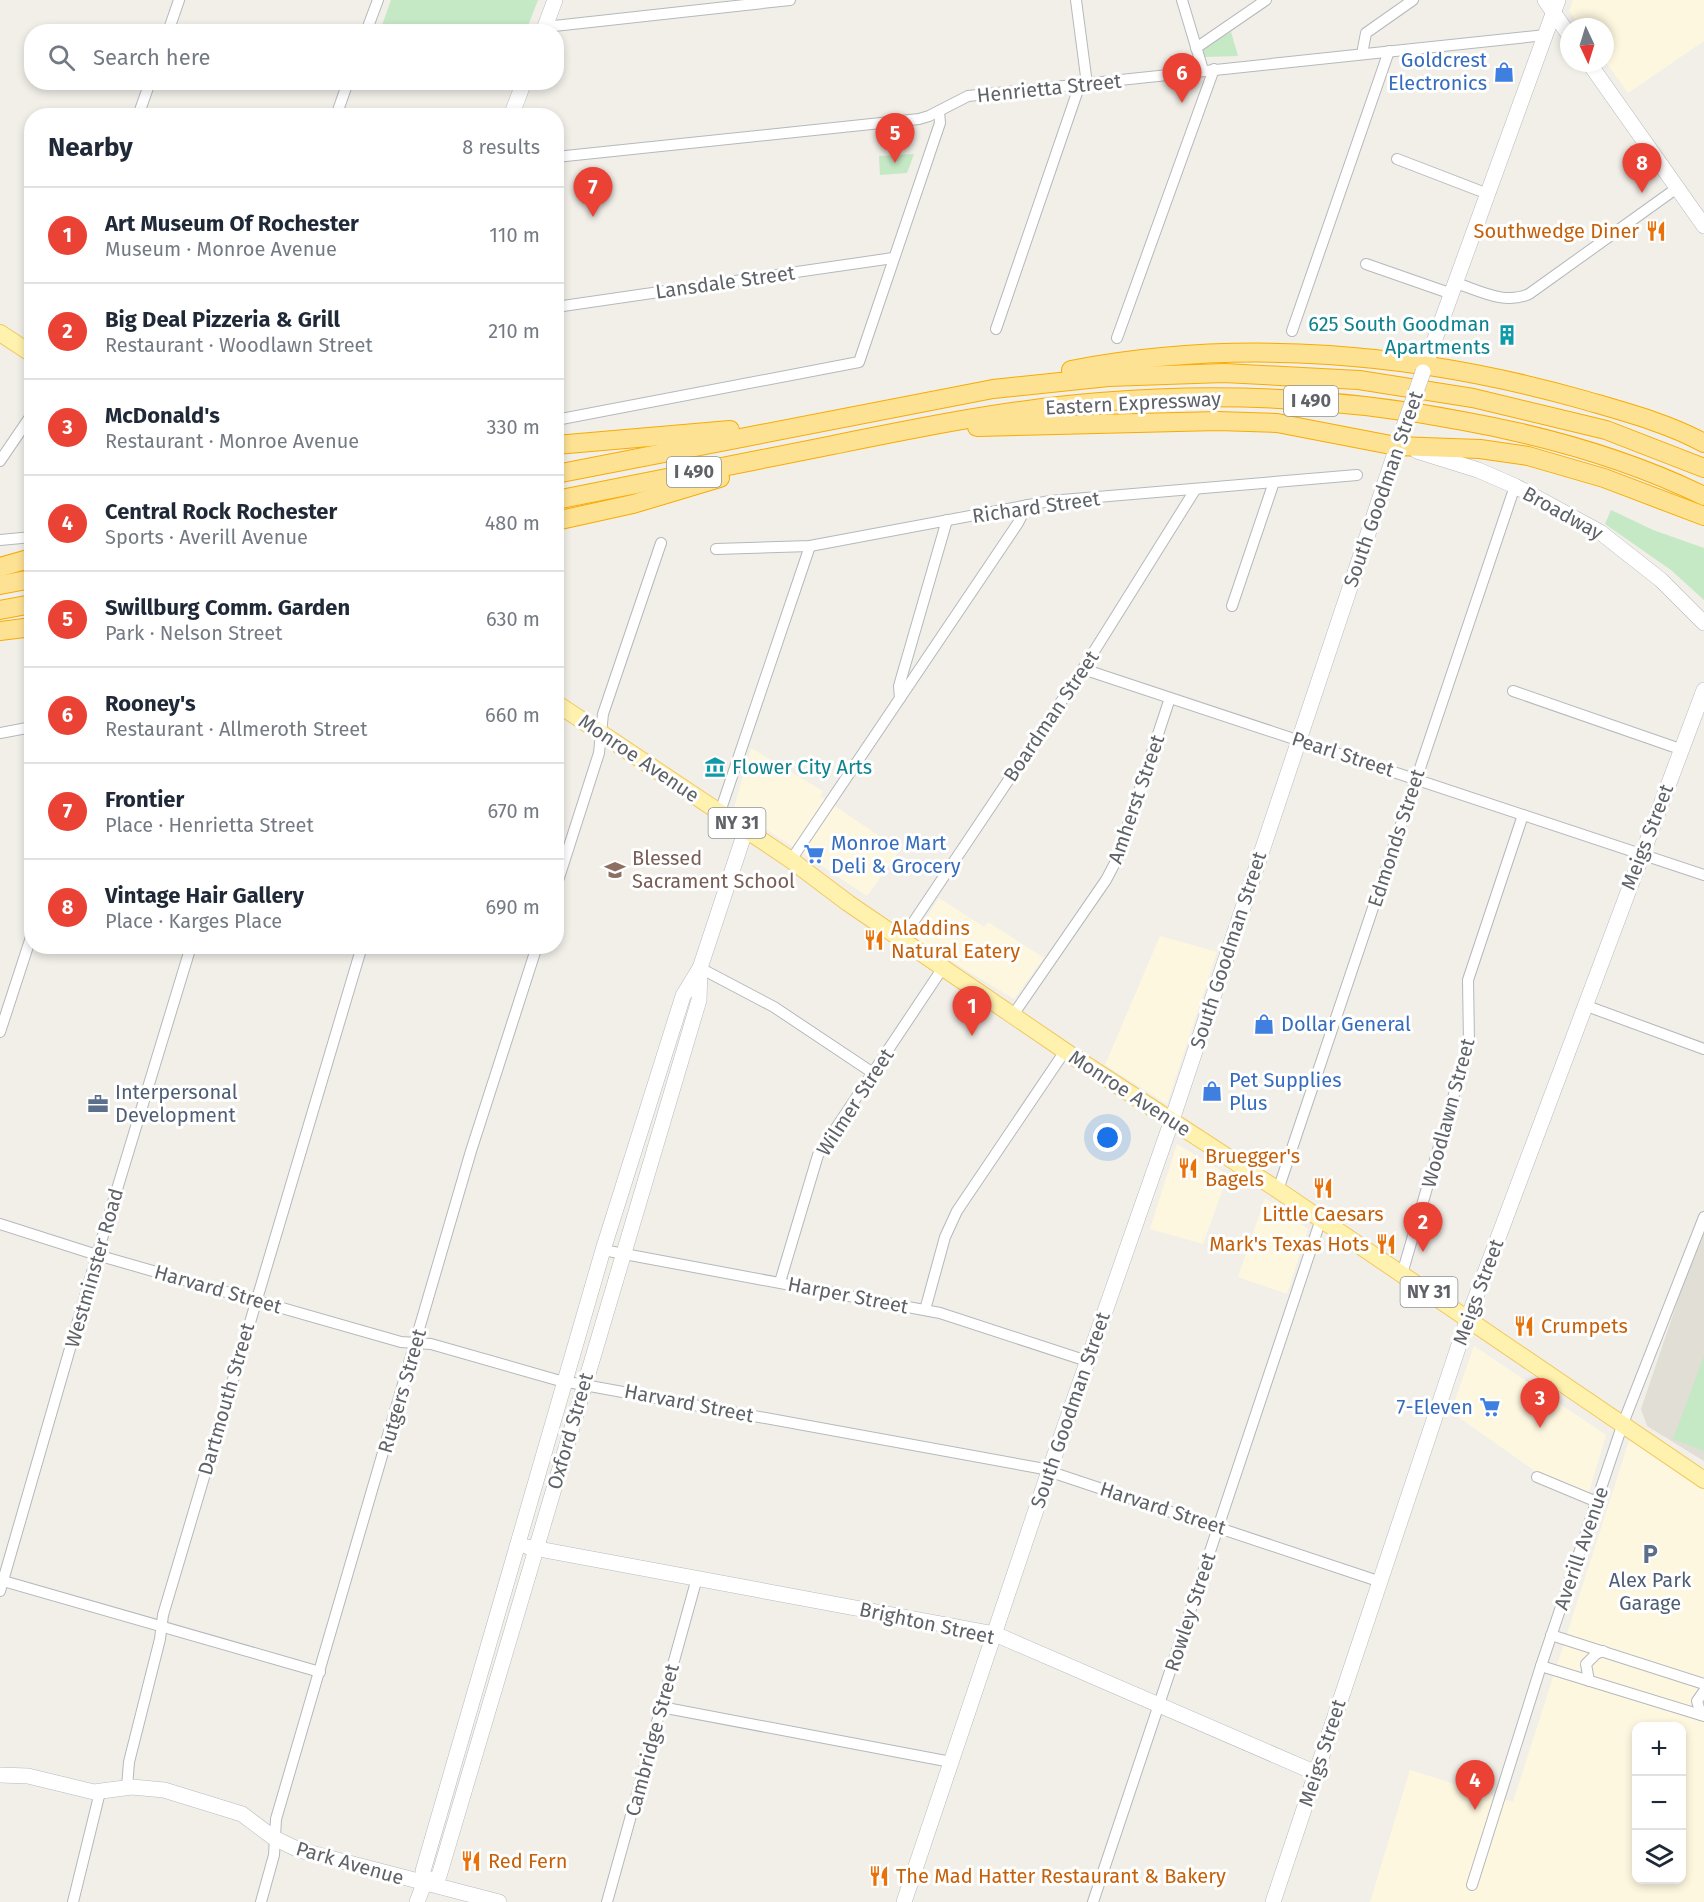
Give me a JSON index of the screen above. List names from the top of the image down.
{
  "streets": {
    "highway": ["I 490", "Eastern Expressway"],
    "main road": ["Monroe Avenue", "NY 31"],
    "street": [
      "Henrietta Street",
      "Lansdale Street",
      "South Goodman Street",
      "Richard Street",
      "Broadway",
      "Boardman Street",
      "Pearl Street",
      "Amherst Street",
      "Meigs Street",
      "Edmonds Street",
      "Wilmer Street",
      "Woodlawn Street",
      "Westminster Road",
      "Harvard Street",
      "Harper Street",
      "Rutgers Street",
      "Dartmouth Street",
      "Oxford Street",
      "Averill Avenue",
      "Rowley Street",
      "Brighton Street",
      "Cambridge Street",
      "Park Avenue"
    ]
  },
  "crossings": [
    ["Henrietta Street", "South Goodman Street"],
    ["South Goodman Street", "Broadway"],
    ["South Goodman Street", "Pearl Street"],
    ["South Goodman Street", "Monroe Avenue"],
    ["South Goodman Street", "Harvard Street"],
    ["South Goodman Street", "Harper Street"],
    ["South Goodman Street", "Brighton Street"],
    ["Richard Street", "Boardman Street"],
    ["Broadway", "Edmonds Street"],
    ["Boardman Street", "Pearl Street"],
    ["Boardman Street", "Monroe Avenue"],
    ["Pearl Street", "Amherst Street"],
    ["Pearl Street", "Meigs Street"],
    ["Pearl Street", "Edmonds Street"],
    ["Pearl Street", "Woodlawn Street"],
    ["Monroe Avenue", "Amherst Street"],
    ["Monroe Avenue", "Meigs Street"],
    ["Monroe Avenue", "Edmonds Street"],
    ["Monroe Avenue", "Wilmer Street"],
    ["Monroe Avenue", "Woodlawn Street"],
    ["Monroe Avenue", "Oxford Street"],
    ["Monroe Avenue", "Averill Avenue"],
    ["Monroe Avenue", "Rowley Street"],
    ["Meigs Street", "Harvard Street"],
    ["Meigs Street", "Brighton Street"],
    ["Wilmer Street", "Harper Street"],
    ["Westminster Road", "Harvard Street"],
    ["Harvard Street", "Rutgers Street"],
    ["Harvard Street", "Dartmouth Street"],
    ["Harvard Street", "Oxford Street"],
    ["Harvard Street", "Rowley Street"],
    ["Harper Street", "Oxford Street"],
    ["Rutgers Street", "Park Avenue"],
    ["Dartmouth Street", "Park Avenue"],
    ["Oxford Street", "Brighton Street"],
    ["Oxford Street", "Park Avenue"],
    ["Rowley Street", "Brighton Street"],
    ["Brighton Street", "Cambridge Street"]
  ],
  "places": {
    "shop": ["Goldcrest Electronics", "Dollar General", "Pet Supplies Plus"],
    "restaurant": [
      "Southwedge Diner",
      "Aladdins Natural Eatery",
      "Bruegger's Bagels",
      "Little Caesars",
      "Mark's Texas Hots",
      "Crumpets",
      "Red Fern",
      "The Mad Hatter Restaurant & Bakery"
    ],
    "building": ["625 South Goodman Apartments"],
    "museum": ["Flower City Arts"],
    "supermarket": ["Monroe Mart Deli & Grocery", "7-Eleven"],
    "school or university": ["Blessed Sacrament School"],
    "office": ["Interpersonal Development"],
    "parking": ["Alex Park Garage"]
  },
  "north": "bottom",
  "page": {
    "search": "Search here",
    "pins": [
      "6",
      "5",
      "8",
      "7",
      "1",
      "2",
      "3",
      "4"
    ],
    "heading": ["Nearby", "8 results"],
    "list": [
      {
        "mark": "1",
        "name": "Art Museum Of Rochester",
        "note": "Museum · Monroe Avenue",
        "value": "110 m"
      },
      {
        "mark": "2",
        "name": "Big Deal Pizzeria & Grill",
        "note": "Restaurant · Woodlawn Street",
        "value": "210 m"
      },
      {
        "mark": "3",
        "name": "McDonald's",
        "note": "Restaurant · Monroe Avenue",
        "value": "330 m"
      },
      {
        "mark": "4",
        "name": "Central Rock Rochester",
        "note": "Sports · Averill Avenue",
        "value": "480 m"
      },
      {
        "mark": "5",
        "name": "Swillburg Comm. Garden",
        "note": "Park · Nelson Street",
        "value": "630 m"
      },
      {
        "mark": "6",
        "name": "Rooney's",
        "note": "Restaurant · Allmeroth Street",
        "value": "660 m"
      },
      {
        "mark": "7",
        "name": "Frontier",
        "note": "Place · Henrietta Street",
        "value": "670 m"
      },
      {
        "mark": "8",
        "name": "Vintage Hair Gallery",
        "note": "Place · Karges Place",
        "value": "690 m"
      }
    ],
    "map_buttons": ["+", "−"]
  }
}
